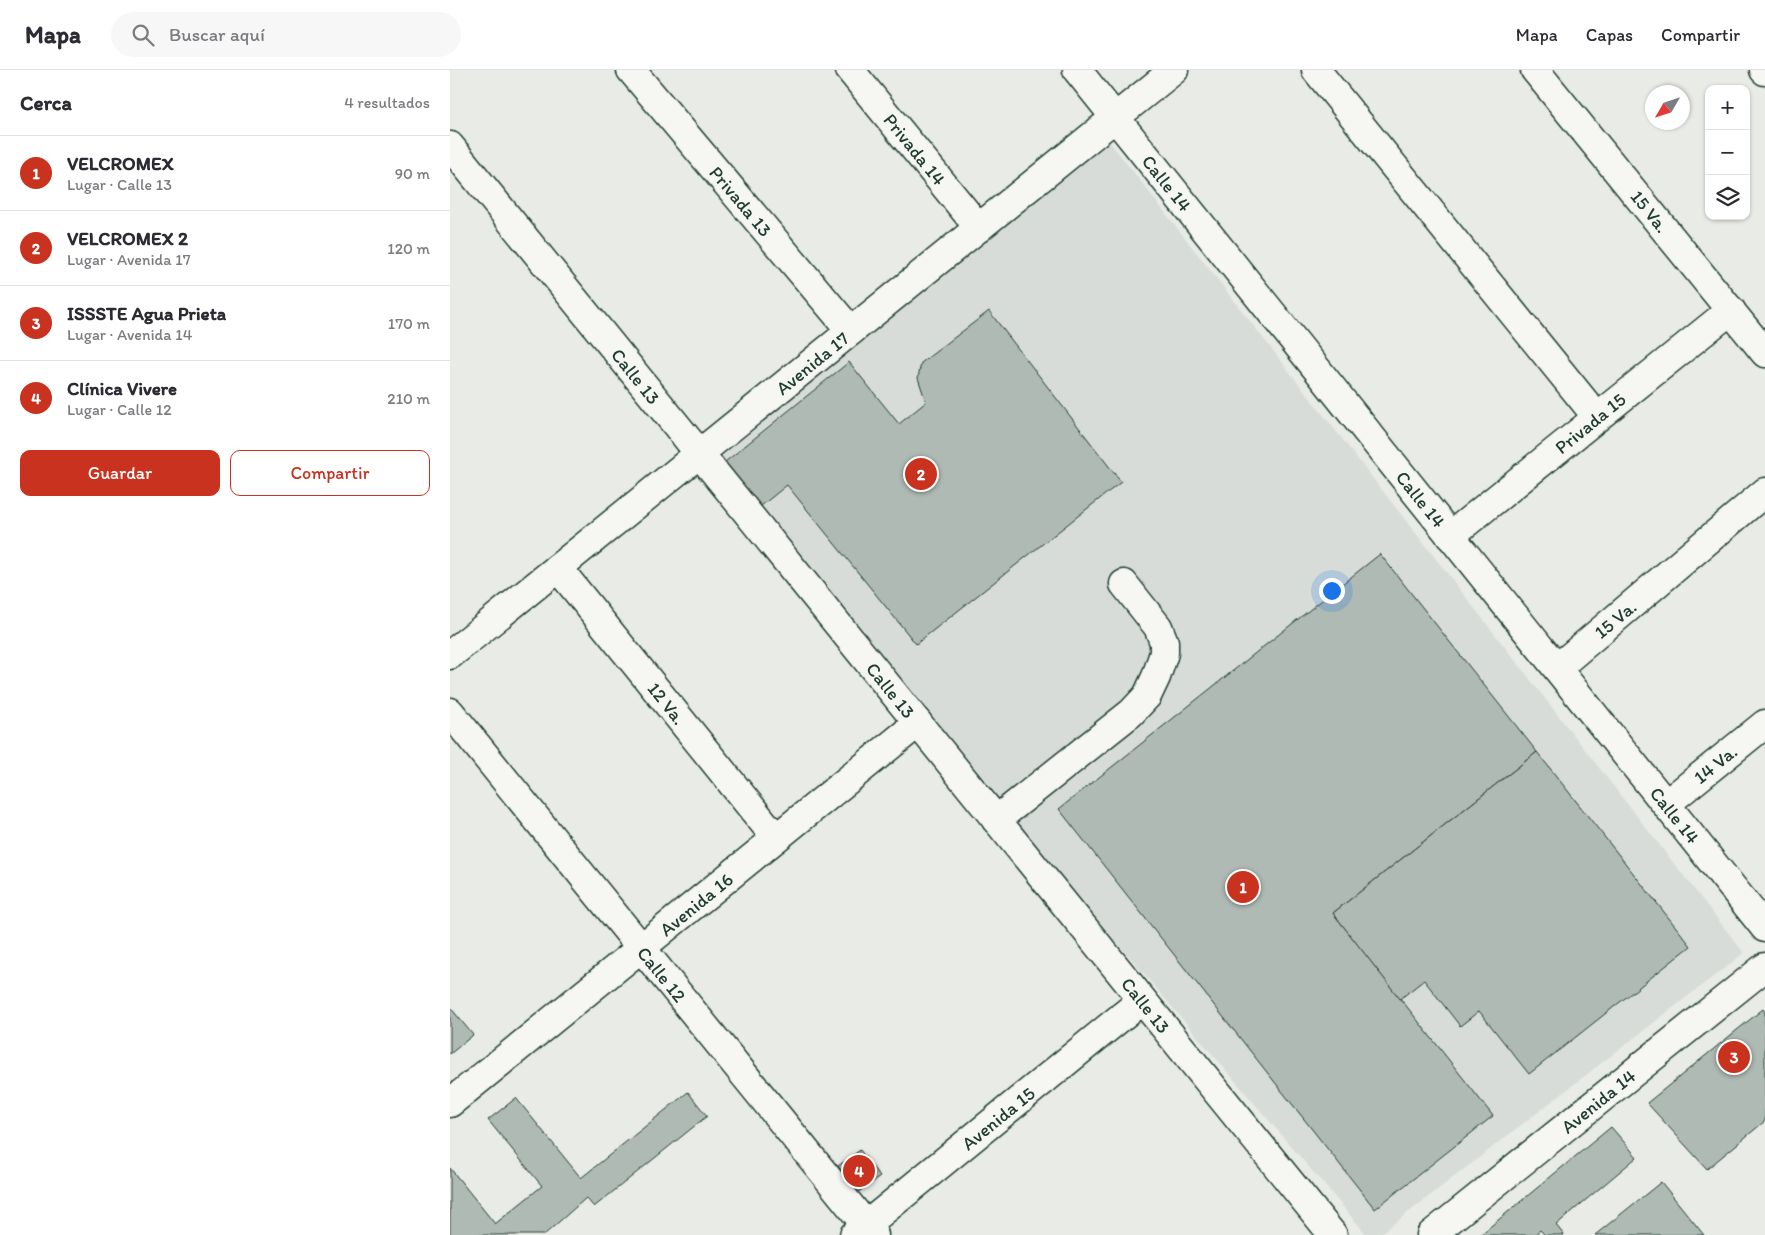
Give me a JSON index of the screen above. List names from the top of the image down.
{
  "streets": {
    "street": [
      "Privada 14",
      "Calle 14",
      "Privada 13",
      "15 Va.",
      "Avenida 17",
      "Calle 13",
      "Privada 15",
      "12 Va.",
      "14 Va.",
      "Avenida 16",
      "Calle 12",
      "Avenida 14",
      "Avenida 15"
    ]
  },
  "crossings": [
    ["Privada 14", "Avenida 17"],
    ["Calle 14", "15 Va."],
    ["Calle 14", "Avenida 17"],
    ["Calle 14", "Privada 15"],
    ["Calle 14", "14 Va."],
    ["Privada 13", "Avenida 17"],
    ["15 Va.", "Privada 15"],
    ["Avenida 17", "Calle 13"],
    ["Avenida 17", "12 Va."],
    ["Calle 13", "Avenida 16"],
    ["Calle 13", "Avenida 15"],
    ["12 Va.", "Avenida 16"],
    ["Avenida 16", "Calle 12"],
    ["Calle 12", "Avenida 15"]
  ],
  "north": "bottom left",
  "page": {
    "header": "Mapa",
    "search": "Buscar aquí",
    "nav": ["Mapa", "Capas", "Compartir"],
    "heading": ["Cerca", "4 resultados"],
    "map_buttons": ["+", "−"],
    "list": [
      {
        "mark": "1",
        "name": "VELCROMEX",
        "note": "Lugar · Calle 13",
        "value": "90 m"
      },
      {
        "mark": "2",
        "name": "VELCROMEX 2",
        "note": "Lugar · Avenida 17",
        "value": "120 m"
      },
      {
        "mark": "3",
        "name": "ISSSTE Agua Prieta",
        "note": "Lugar · Avenida 14",
        "value": "170 m"
      },
      {
        "mark": "4",
        "name": "Clínica Vivere",
        "note": "Lugar · Calle 12",
        "value": "210 m"
      }
    ],
    "buttons": ["Guardar", "Compartir"],
    "pins": [
      "2",
      "1",
      "3",
      "4"
    ]
  }
}
